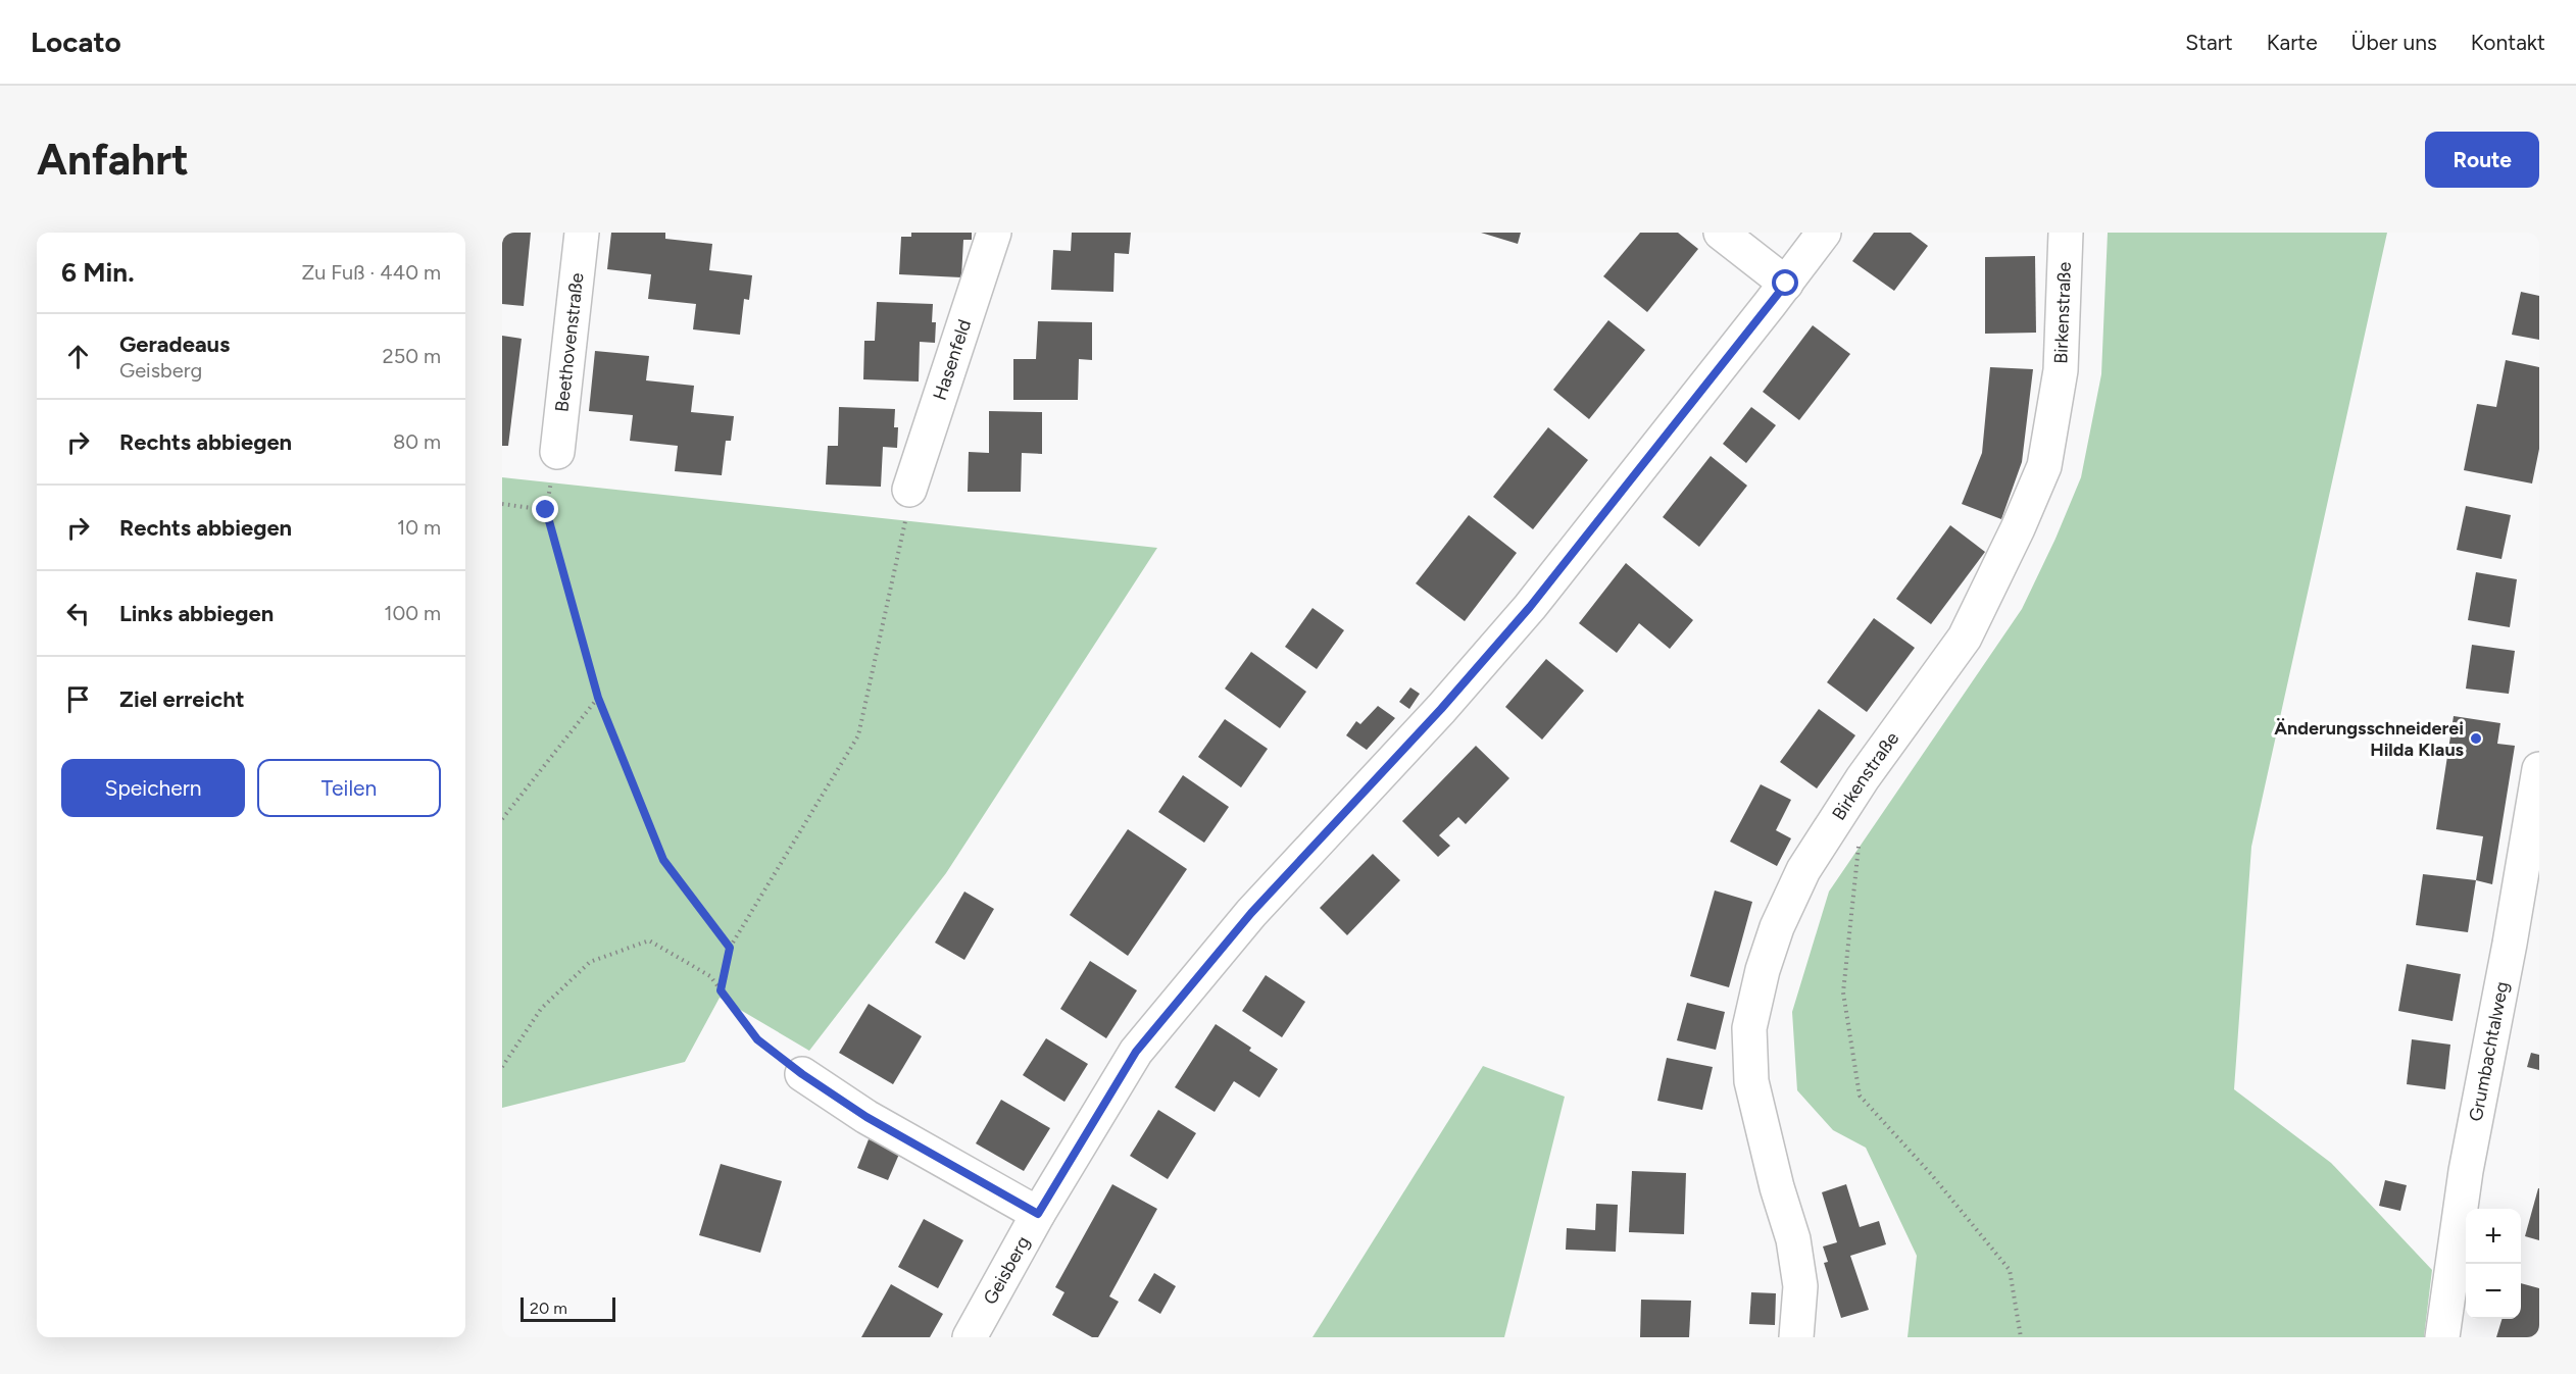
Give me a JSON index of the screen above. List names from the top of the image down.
{
  "streets": {
    "street": [
      "Birkenstraße",
      "Beethovenstraße",
      "Hasenfeld",
      "Grumbachtalweg",
      "Geisberg"
    ]
  },
  "places": ["Änderungsschneiderei Hilda Klaus"],
  "scale_bar": "20 m",
  "page": {
    "header": "Locato",
    "nav": [
      "Start",
      "Karte",
      "Über uns",
      "Kontakt"
    ],
    "buttons": [
      "Route",
      ["Speichern", "Teilen"]
    ],
    "title": "Anfahrt",
    "heading": ["6 Min.", "Zu Fuß · 440 m"],
    "list": [
      ["Geradeaus", "Geisberg", "250 m"],
      ["Rechts abbiegen", "80 m"],
      ["Rechts abbiegen", "10 m"],
      ["Links abbiegen", "100 m"],
      "Ziel erreicht"
    ],
    "map_buttons": ["+", "−"],
    "scale": "20 m"
  }
}
